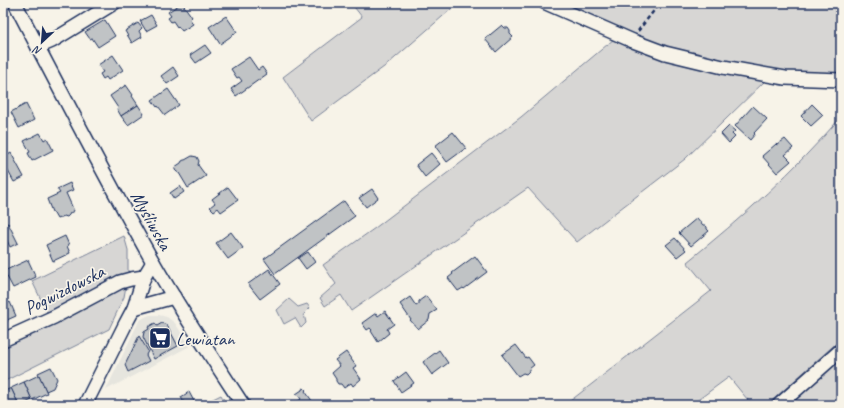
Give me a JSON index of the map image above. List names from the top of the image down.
{
  "streets": {
    "street": ["Myśliwska", "Pogwizdowska"]
  },
  "places": {
    "supermarket": ["Lewiatan"]
  },
  "north": "bottom left"
}
